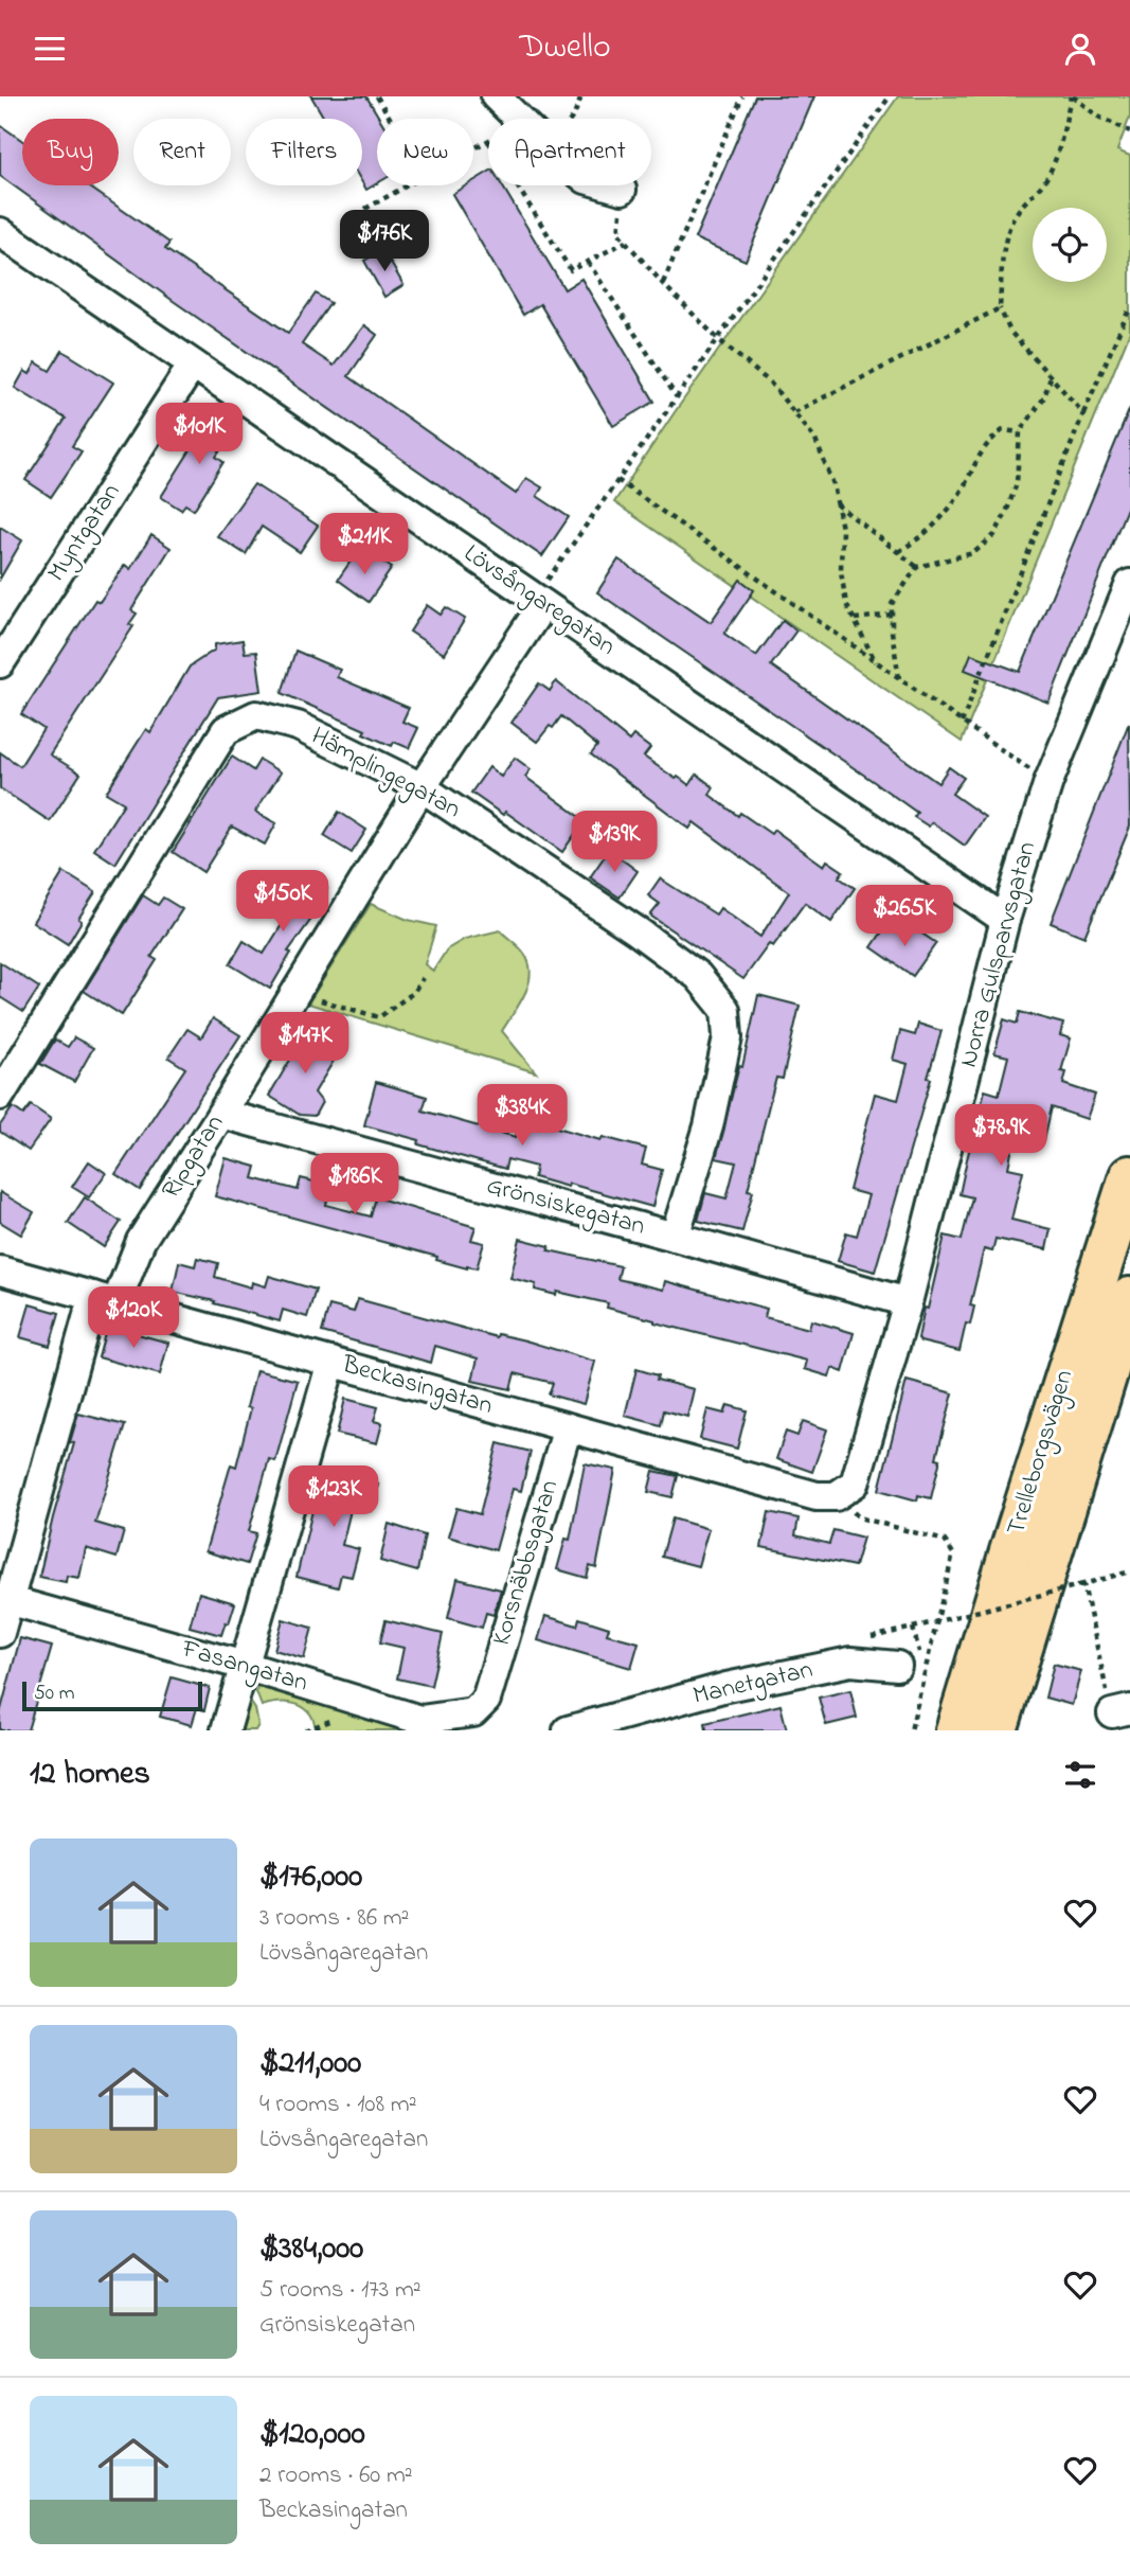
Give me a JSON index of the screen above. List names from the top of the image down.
{
  "streets": {
    "highway": ["Trelleborgsvägen"],
    "street": [
      "Myntgatan",
      "Lövsångaregatan",
      "Hämplingegatan",
      "Norra Gulsparvsgatan",
      "Ripgatan",
      "Grönsiskegatan",
      "Beckasingatan",
      "Korsnäbbsgatan",
      "Fasangatan",
      "Manetgatan"
    ]
  },
  "crossings": [
    ["Myntgatan", "Lövsångaregatan"],
    ["Lövsångaregatan", "Norra Gulsparvsgatan"],
    ["Lövsångaregatan", "Ripgatan"],
    ["Hämplingegatan", "Ripgatan"],
    ["Hämplingegatan", "Grönsiskegatan"],
    ["Norra Gulsparvsgatan", "Grönsiskegatan"],
    ["Norra Gulsparvsgatan", "Beckasingatan"],
    ["Ripgatan", "Grönsiskegatan"],
    ["Ripgatan", "Beckasingatan"],
    ["Ripgatan", "Fasangatan"],
    ["Beckasingatan", "Korsnäbbsgatan"],
    ["Korsnäbbsgatan", "Fasangatan"]
  ],
  "scale_bar": "50 m",
  "page": {
    "header": "Dwello",
    "chip": [
      "Buy",
      "Rent",
      "Filters",
      "New",
      "Apartment"
    ],
    "price": [
      "$176K",
      "$101K",
      "$211K",
      "$139K",
      "$150K",
      "$265K",
      "$147K",
      "$384K",
      "$78.9K",
      "$186K",
      "$120K",
      "$123K"
    ],
    "scale": "50 m",
    "heading": "12 homes",
    "list": [
      {
        "name": "$176,000",
        "note": "3 rooms · 86 m² · Lövsångaregatan"
      },
      {
        "name": "$211,000",
        "note": "4 rooms · 108 m² · Lövsångaregatan"
      },
      {
        "name": "$384,000",
        "note": "5 rooms · 173 m² · Grönsiskegatan"
      },
      {
        "name": "$120,000",
        "note": "2 rooms · 60 m² · Beckasingatan"
      }
    ]
  }
}
